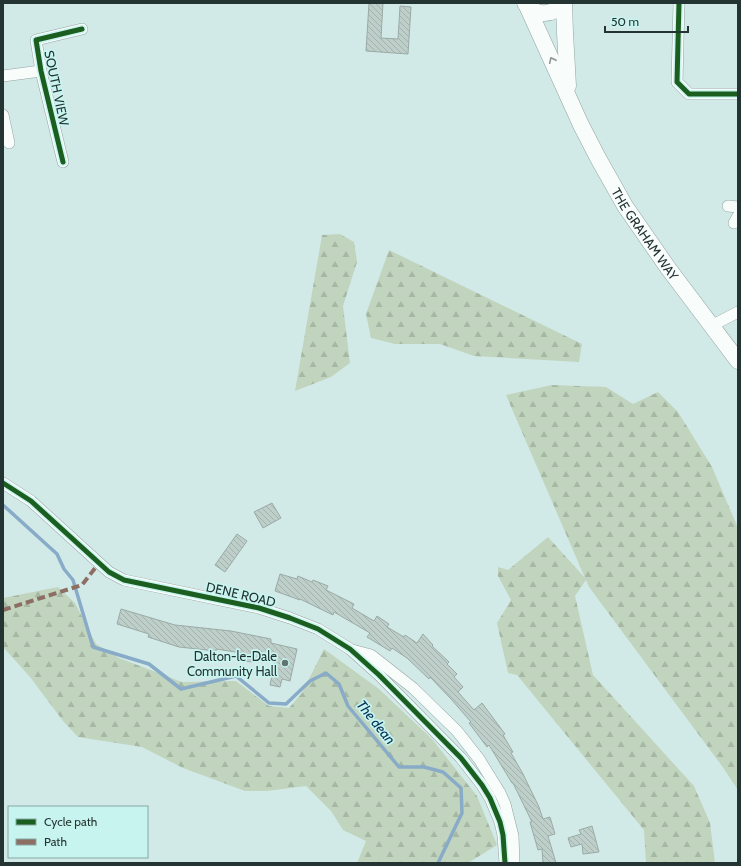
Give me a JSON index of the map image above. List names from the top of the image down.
{
  "streets": {
    "main road": ["THE GRAHAM WAY"],
    "street": ["SOUTH VIEW", "DENE ROAD"]
  },
  "water": ["The dean"],
  "places": ["Dalton-le-Dale Community Hall"],
  "legend": ["Cycle path", "Path"],
  "scale_bar": "50 m"
}
